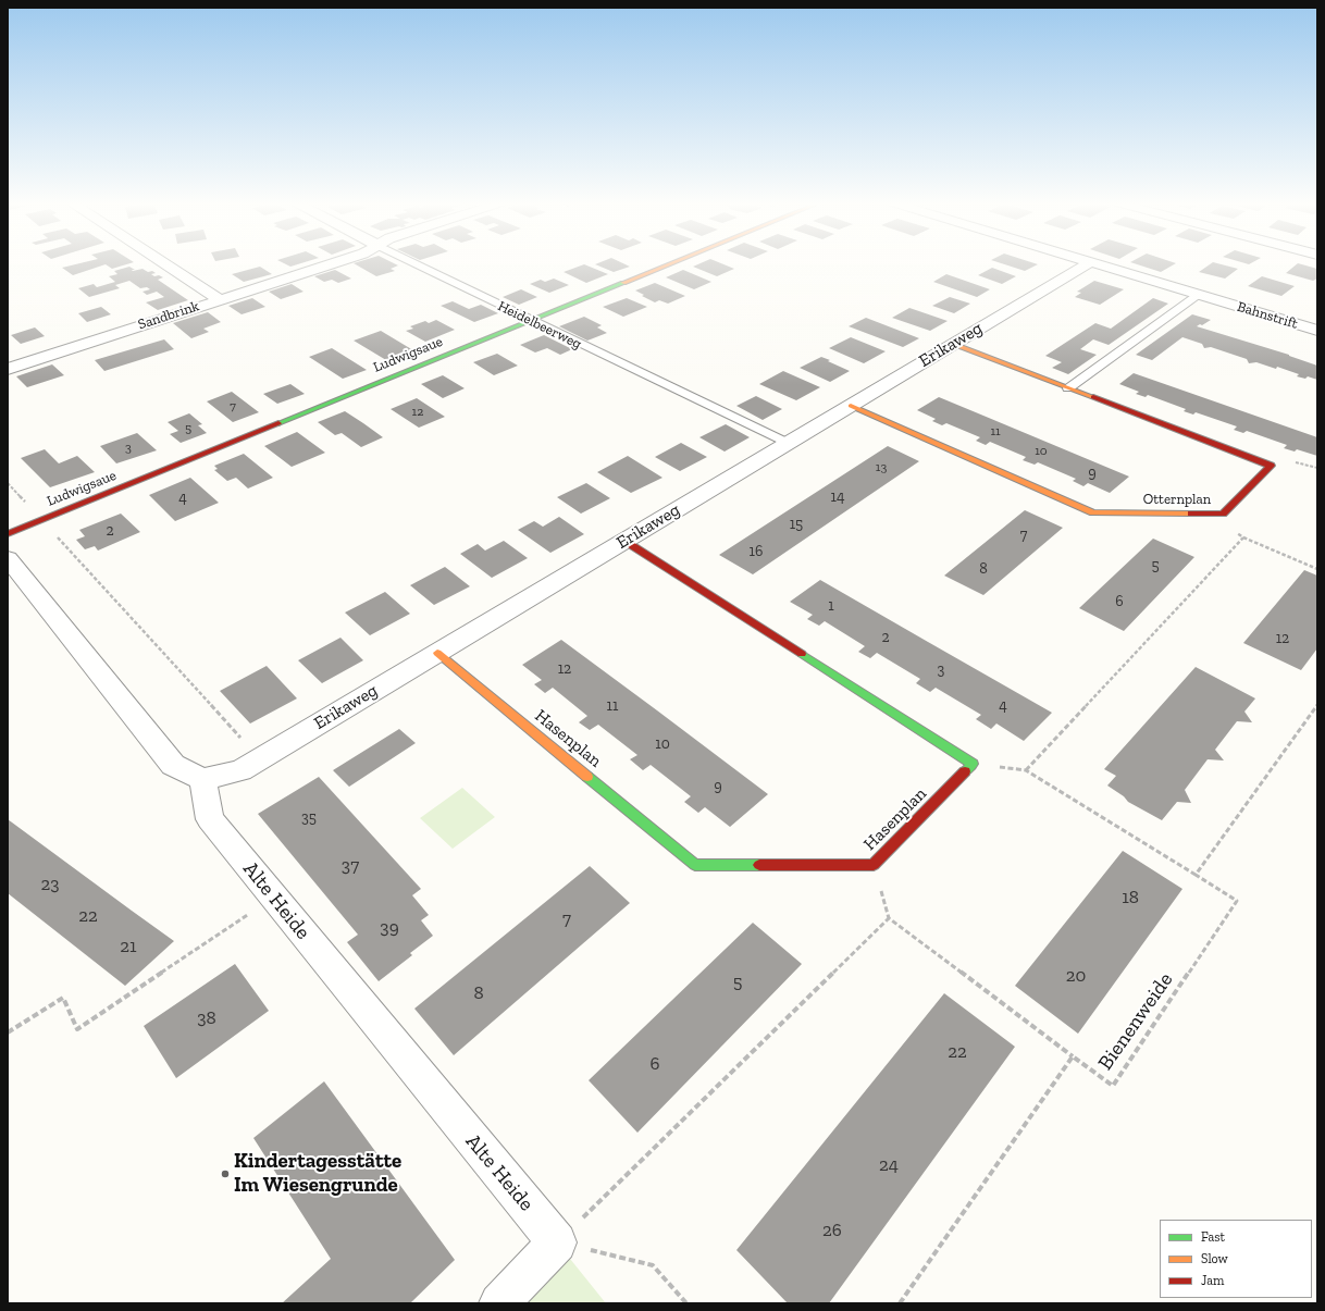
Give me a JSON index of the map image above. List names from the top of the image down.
{
  "streets": {
    "street": [
      "Sandbrink",
      "Bahnstrift",
      "Erikaweg",
      "Ludwigsaue",
      "Otternplan",
      "Hasenplan",
      "Alte Heide"
    ],
    "lane": ["Heidelbeerweg"],
    "path": ["Bienenweide"]
  },
  "crossings": [
    ["Heidelbeerweg", "Erikaweg"],
    ["Heidelbeerweg", "Ludwigsaue"],
    ["Erikaweg", "Otternplan"],
    ["Erikaweg", "Hasenplan"],
    ["Erikaweg", "Alte Heide"]
  ],
  "places": ["Kindertagesstätte Im Wiesengrunde"],
  "house_numbers": [
    "7",
    "12",
    "5",
    "11",
    "3",
    "10",
    "13",
    "9",
    "14",
    "4",
    "15",
    "2",
    "7",
    "16",
    "5",
    "8",
    "6",
    "1",
    "2",
    "12",
    "12",
    "3",
    "11",
    "4",
    "10",
    "9",
    "35",
    "37",
    "23",
    "18",
    "22",
    "7",
    "39",
    "21",
    "20",
    "5",
    "8",
    "38",
    "22",
    "6",
    "24",
    "26"
  ],
  "legend": ["Fast", "Slow", "Jam"]
}
